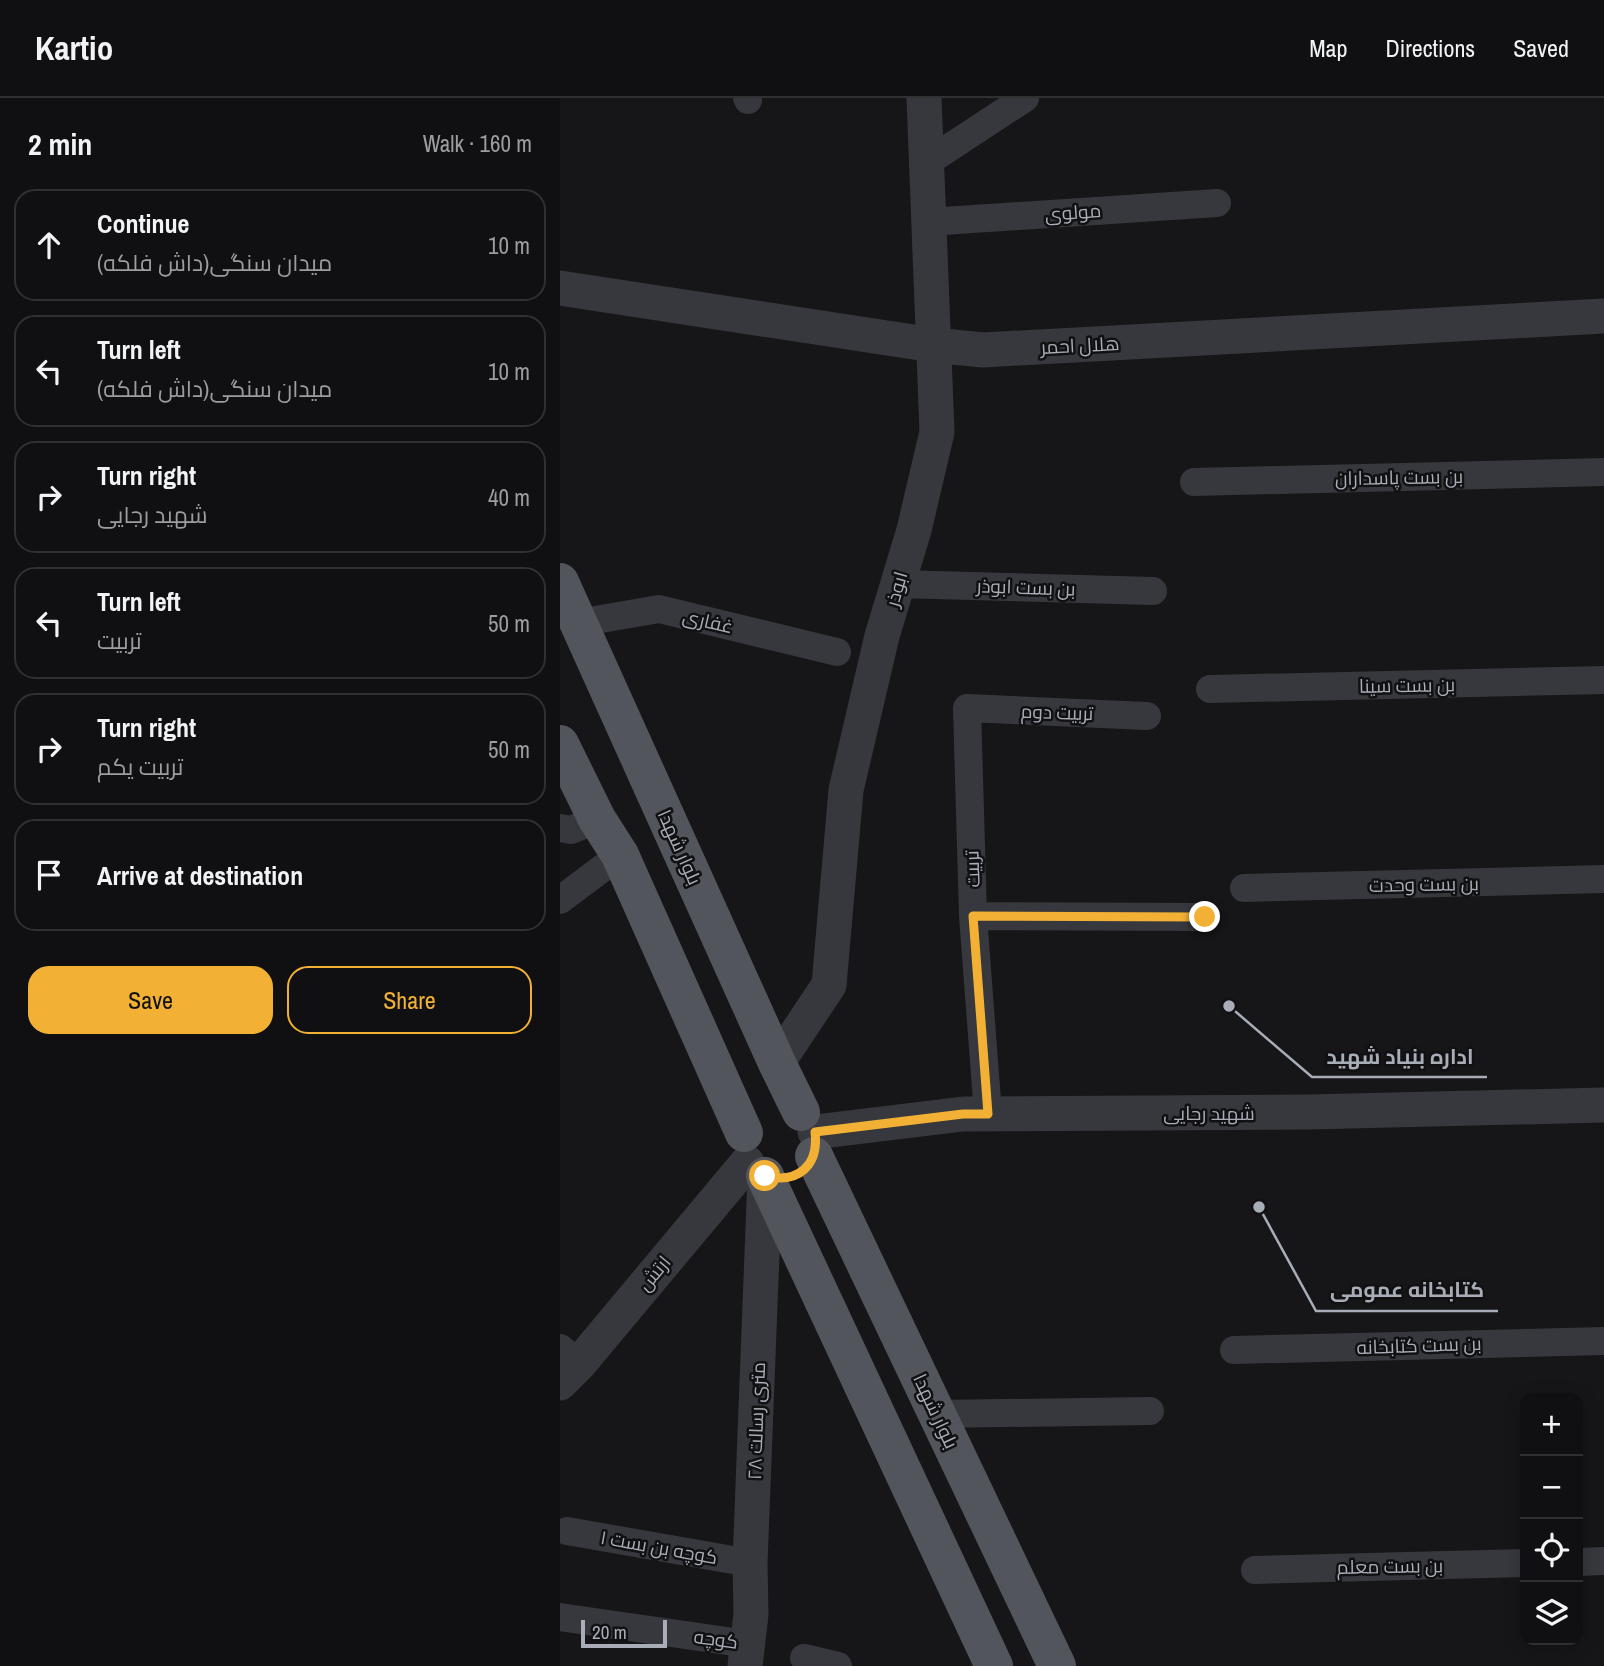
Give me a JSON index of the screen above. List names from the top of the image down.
{
  "streets": {
    "main road": ["بلوار شهدا"],
    "street": [
      "مولوی",
      "هلال احمر",
      "بن بست پاسداران",
      "بن بست ابوذر",
      "ابوذر",
      "غفاری",
      "بن بست سینا",
      "تربیت دوم",
      "تربیت",
      "بن بست وحدت",
      "شهید رجایی",
      "ارتش",
      "بن بست کتابخانه",
      "۲۸ متری رسالت",
      "کوچه بن بست ۱",
      "بن بست معلم",
      "کوچه"
    ]
  },
  "crossings": [
    ["مولوی", "ابوذر"],
    ["هلال احمر", "ابوذر"],
    ["بن بست ابوذر", "ابوذر"],
    ["ابوذر", "بلوار شهدا"],
    ["غفاری", "بلوار شهدا"],
    ["تربیت دوم", "تربیت"],
    ["بلوار شهدا", "شهید رجایی"],
    ["بلوار شهدا", "ارتش"],
    ["بلوار شهدا", "۲۸ متری رسالت"],
    ["تربیت", "شهید رجایی"],
    ["شهید رجایی", "ارتش"],
    ["شهید رجایی", "۲۸ متری رسالت"],
    ["ارتش", "۲۸ متری رسالت"],
    ["۲۸ متری رسالت", "کوچه بن بست ۱"],
    ["۲۸ متری رسالت", "کوچه"]
  ],
  "places": ["اداره بنیاد شهید", "کتابخانه عمومی"],
  "scale_bar": "20 m",
  "page": {
    "header": "Kartio",
    "nav": ["Map", "Directions", "Saved"],
    "heading": ["2 min", "Walk · 160 m"],
    "list": [
      ["Continue", "میدان سنگی(داش فلکه)", "10 m"],
      ["Turn left", "میدان سنگی(داش فلکه)", "10 m"],
      ["Turn right", "شهید رجایی", "40 m"],
      ["Turn left", "تربیت", "50 m"],
      ["Turn right", "تربیت یکم", "50 m"],
      "Arrive at destination"
    ],
    "buttons": ["Save", "Share"],
    "map_buttons": ["+", "−"],
    "scale": "20 m"
  }
}
